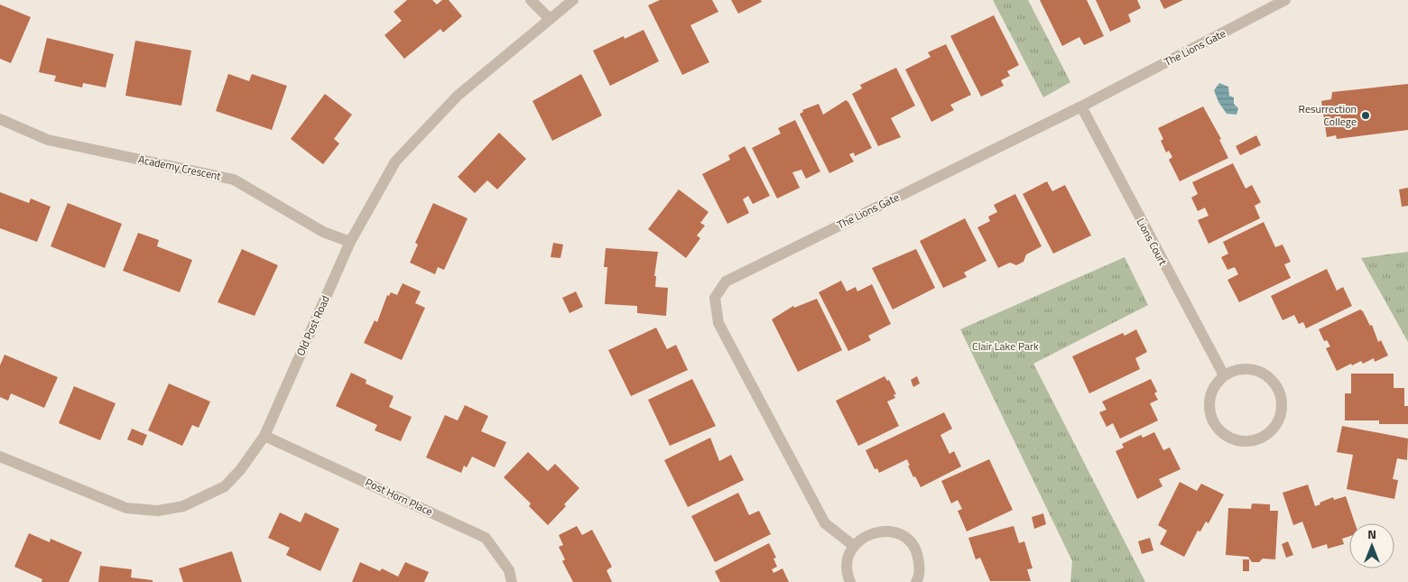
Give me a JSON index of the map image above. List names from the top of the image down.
{
  "streets": {
    "street": [
      "The Lions Gate",
      "Academy Crescent",
      "Lions Court",
      "Old Post Road",
      "Post Horn Place"
    ]
  },
  "crossings": [
    ["The Lions Gate", "Lions Court"],
    ["Academy Crescent", "Old Post Road"],
    ["Old Post Road", "Post Horn Place"]
  ],
  "parks": ["Clair Lake Park"],
  "places": ["Resurrection College"],
  "north": "top"
}
